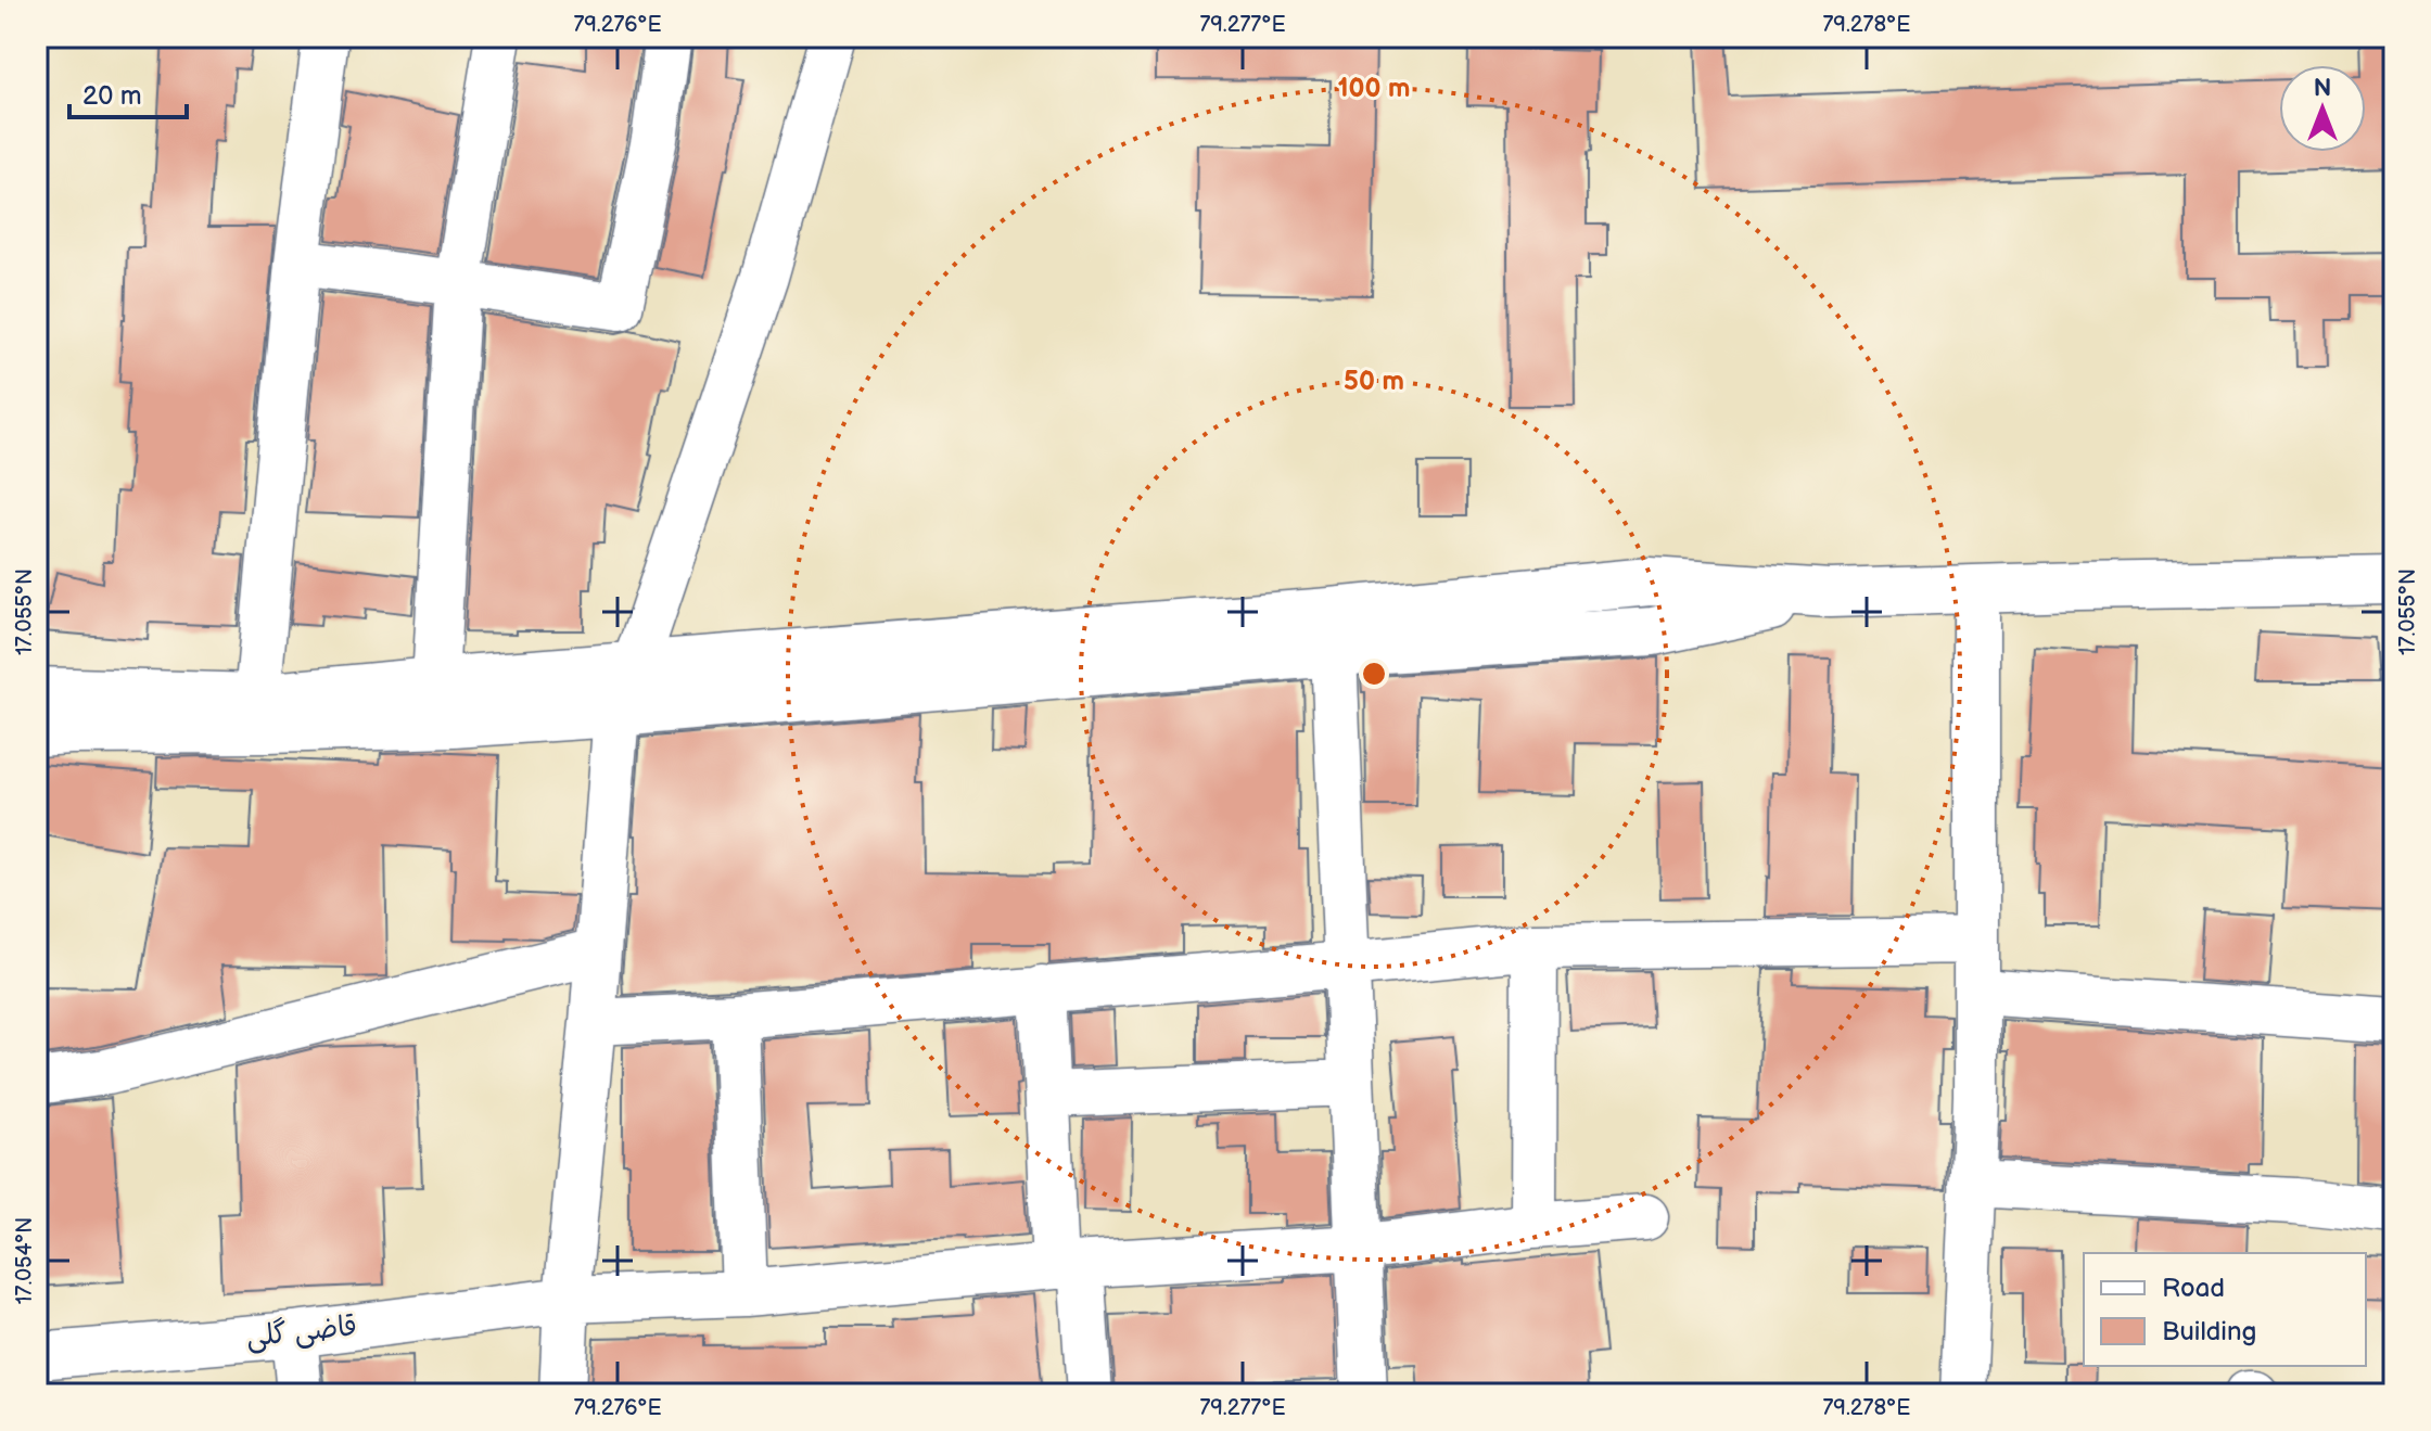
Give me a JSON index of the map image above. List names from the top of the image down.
{
  "streets": {
    "street": ["قاضی گلی"]
  },
  "legend": ["Road", "Building"],
  "scale_bar": "20 m",
  "north": "top",
  "coordinates": [
    "79.276°E",
    "79.277°E",
    "79.278°E",
    "17.055°N",
    "17.054°N"
  ],
  "rings": ["100 m", "50 m"]
}
